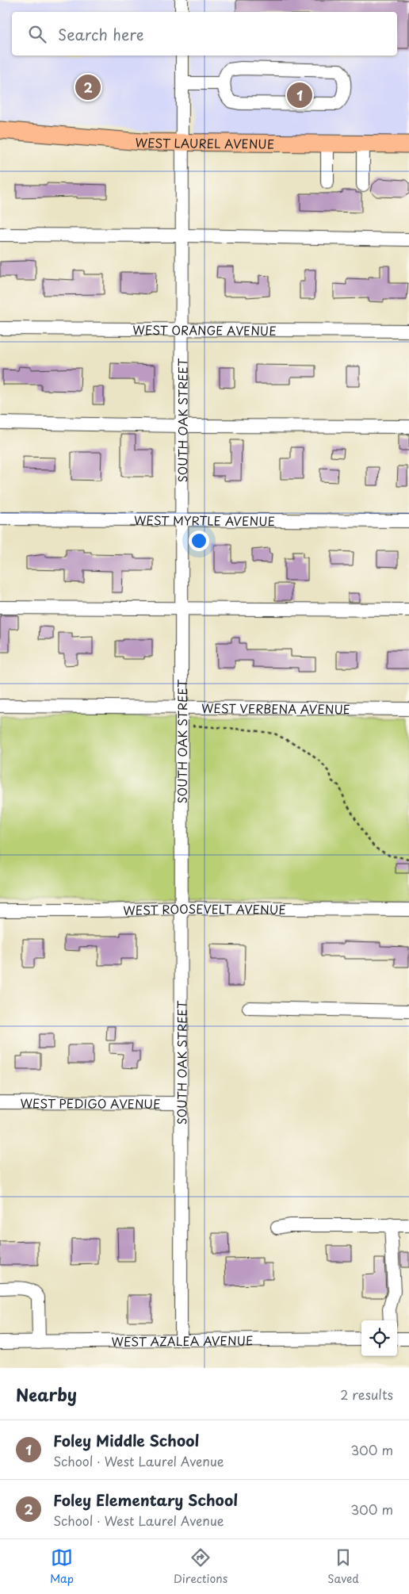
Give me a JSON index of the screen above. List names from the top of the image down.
{
  "streets": {
    "main road": ["WEST LAUREL AVENUE"],
    "street": [
      "WEST ORANGE AVENUE",
      "SOUTH OAK STREET",
      "WEST MYRTLE AVENUE",
      "WEST VERBENA AVENUE",
      "WEST ROOSEVELT AVENUE",
      "WEST PEDIGO AVENUE",
      "WEST AZALEA AVENUE"
    ]
  },
  "crossings": [
    ["WEST LAUREL AVENUE", "SOUTH OAK STREET"],
    ["WEST ORANGE AVENUE", "SOUTH OAK STREET"],
    ["SOUTH OAK STREET", "WEST MYRTLE AVENUE"],
    ["SOUTH OAK STREET", "WEST VERBENA AVENUE"],
    ["SOUTH OAK STREET", "WEST ROOSEVELT AVENUE"],
    ["SOUTH OAK STREET", "WEST PEDIGO AVENUE"],
    ["SOUTH OAK STREET", "WEST AZALEA AVENUE"]
  ],
  "page": {
    "search": "Search here",
    "pins": ["2", "1"],
    "heading": ["Nearby", "2 results"],
    "list": [
      {
        "mark": "1",
        "name": "Foley Middle School",
        "note": "School · West Laurel Avenue",
        "value": "300 m"
      },
      {
        "mark": "2",
        "name": "Foley Elementary School",
        "note": "School · West Laurel Avenue",
        "value": "300 m"
      }
    ],
    "nav": ["Map", "Directions", "Saved"]
  }
}
